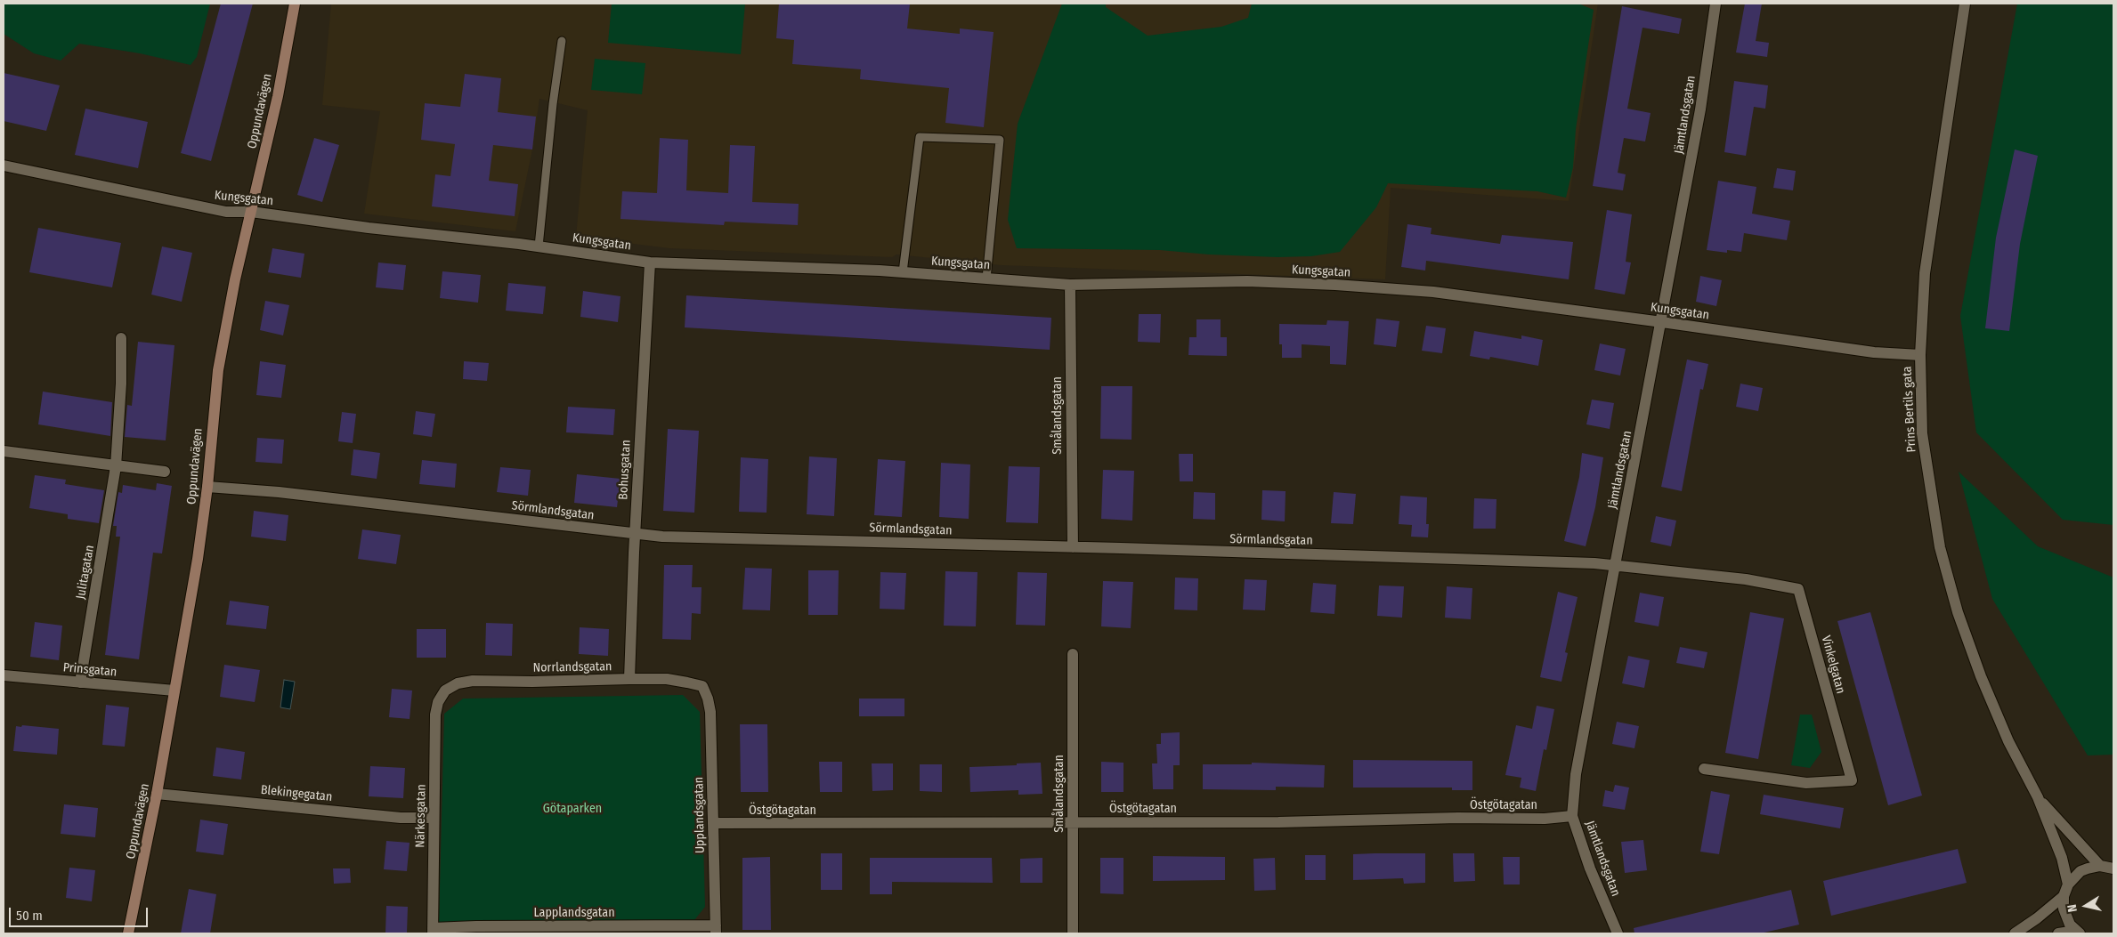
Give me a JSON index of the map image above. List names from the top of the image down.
{
  "streets": {
    "main road": ["Oppundavägen"],
    "street": [
      "Jämtlandsgatan",
      "Kungsgatan",
      "Prins Bertils gata",
      "Smålandsgatan",
      "Bohusgatan",
      "Sörmlandsgatan",
      "Julitagatan",
      "Vinkelgatan",
      "Norrlandsgatan",
      "Prinsgatan",
      "Blekingegatan",
      "Östgötagatan",
      "Upplandsgatan",
      "Närkesgatan",
      "Lapplandsgatan"
    ]
  },
  "crossings": [
    ["Oppundavägen", "Kungsgatan"],
    ["Oppundavägen", "Sörmlandsgatan"],
    ["Oppundavägen", "Prinsgatan"],
    ["Oppundavägen", "Blekingegatan"],
    ["Jämtlandsgatan", "Kungsgatan"],
    ["Jämtlandsgatan", "Sörmlandsgatan"],
    ["Jämtlandsgatan", "Vinkelgatan"],
    ["Jämtlandsgatan", "Östgötagatan"],
    ["Kungsgatan", "Prins Bertils gata"],
    ["Kungsgatan", "Smålandsgatan"],
    ["Kungsgatan", "Bohusgatan"],
    ["Smålandsgatan", "Sörmlandsgatan"],
    ["Smålandsgatan", "Östgötagatan"],
    ["Bohusgatan", "Sörmlandsgatan"],
    ["Bohusgatan", "Norrlandsgatan"],
    ["Sörmlandsgatan", "Vinkelgatan"],
    ["Julitagatan", "Prinsgatan"],
    ["Norrlandsgatan", "Upplandsgatan"],
    ["Norrlandsgatan", "Närkesgatan"],
    ["Blekingegatan", "Närkesgatan"],
    ["Östgötagatan", "Upplandsgatan"],
    ["Upplandsgatan", "Lapplandsgatan"],
    ["Närkesgatan", "Lapplandsgatan"]
  ],
  "parks": ["Götaparken"],
  "scale_bar": "50 m",
  "north": "left"
}
